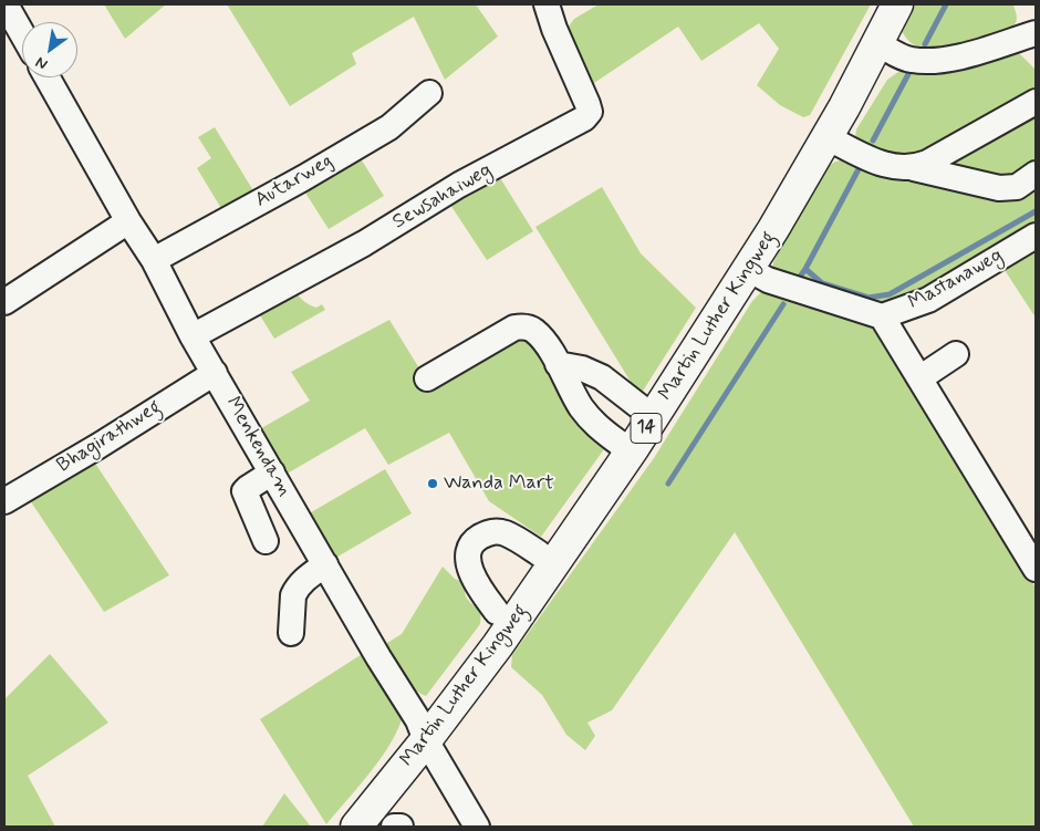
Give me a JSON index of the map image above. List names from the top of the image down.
{
  "streets": {
    "main road": ["Martin Luther Kingweg", "14"],
    "street": [
      "Autarweg",
      "Sewsahaiweg",
      "Mastanaweg",
      "Bhagirathweg",
      "Menkendam"
    ]
  },
  "crossings": [
    ["Autarweg", "Menkendam"],
    ["Sewsahaiweg", "Menkendam"],
    ["Martin Luther Kingweg", "Menkendam"],
    ["Bhagirathweg", "Menkendam"]
  ],
  "places": ["Wanda Mart"],
  "north": "bottom left"
}
